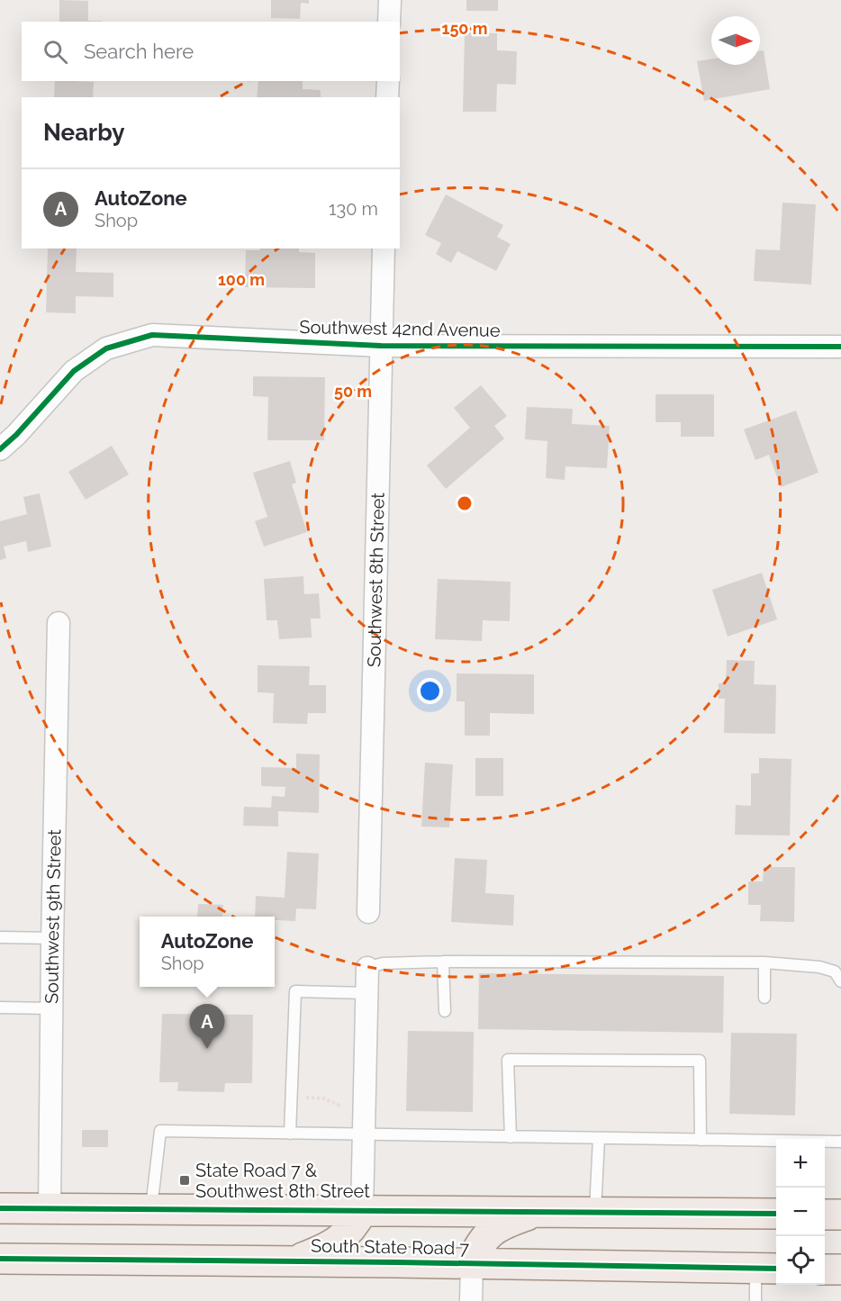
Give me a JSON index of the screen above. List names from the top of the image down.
{
  "streets": {
    "main road": ["South State Road 7"],
    "street": ["Southwest 42nd Avenue", "Southwest 8th Street", "Southwest 9th Street"]
  },
  "crossings": [
    ["Southwest 42nd Avenue", "Southwest 8th Street"],
    ["Southwest 9th Street", "South State Road 7"]
  ],
  "places": {
    "transit": ["State Road 7 & Southwest 8th Street"]
  },
  "north": "right",
  "page": {
    "search": "Search here",
    "heading": "Nearby",
    "list": [
      {
        "mark": "A",
        "name": "AutoZone",
        "note": "Shop",
        "value": "130 m"
      }
    ],
    "popup": ["AutoZone", "Shop"],
    "pins": "A",
    "map_buttons": ["+", "−"]
  },
  "rings": ["150 m", "100 m", "50 m"]
}
